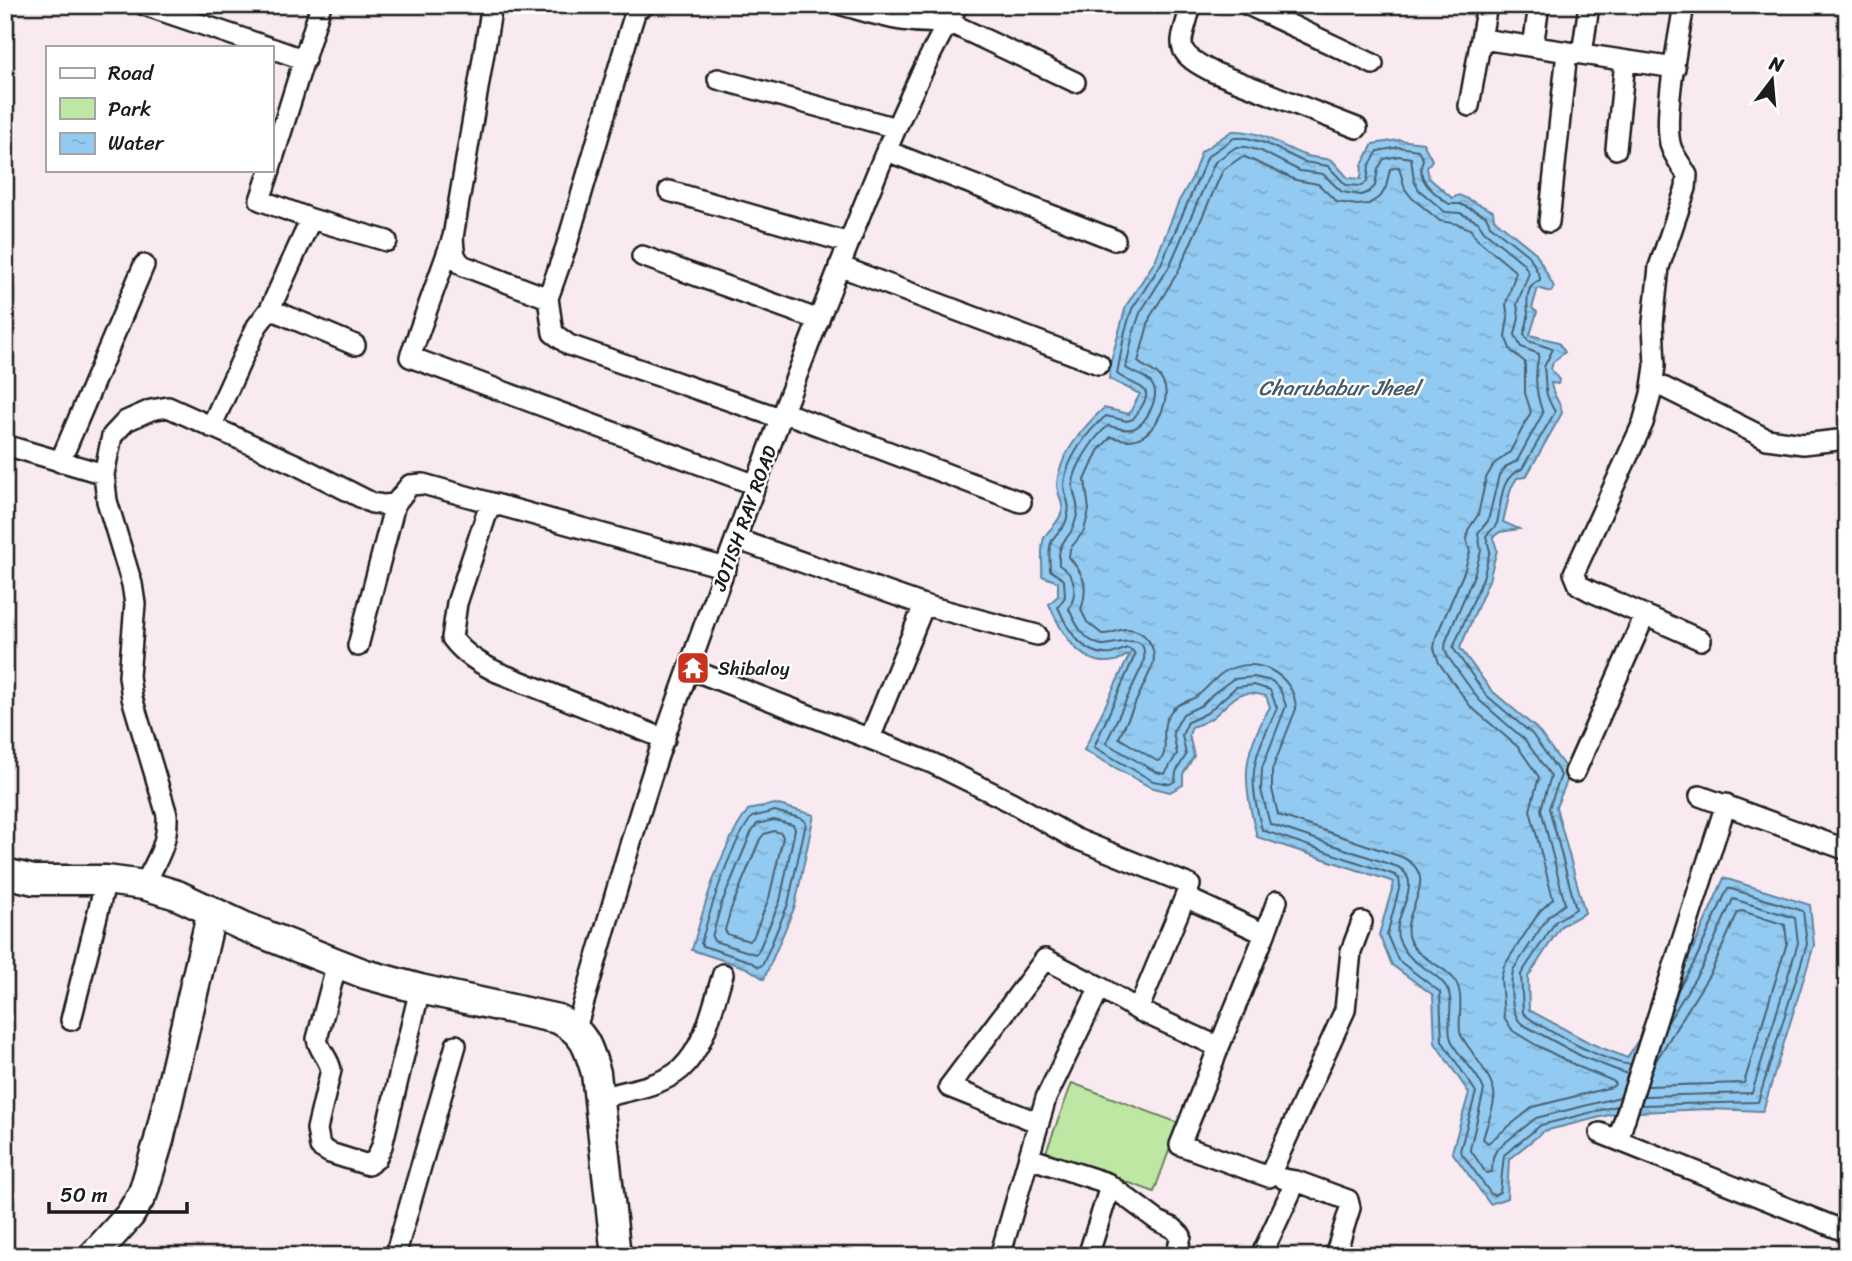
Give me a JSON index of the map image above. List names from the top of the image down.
{
  "streets": {
    "street": ["JOTISH RAY ROAD"]
  },
  "water": ["Charubabur Jheel"],
  "places": {
    "temple": ["Shibaloy"]
  },
  "legend": ["Road", "Park", "Water"],
  "scale_bar": "50 m",
  "north": "top"
}
